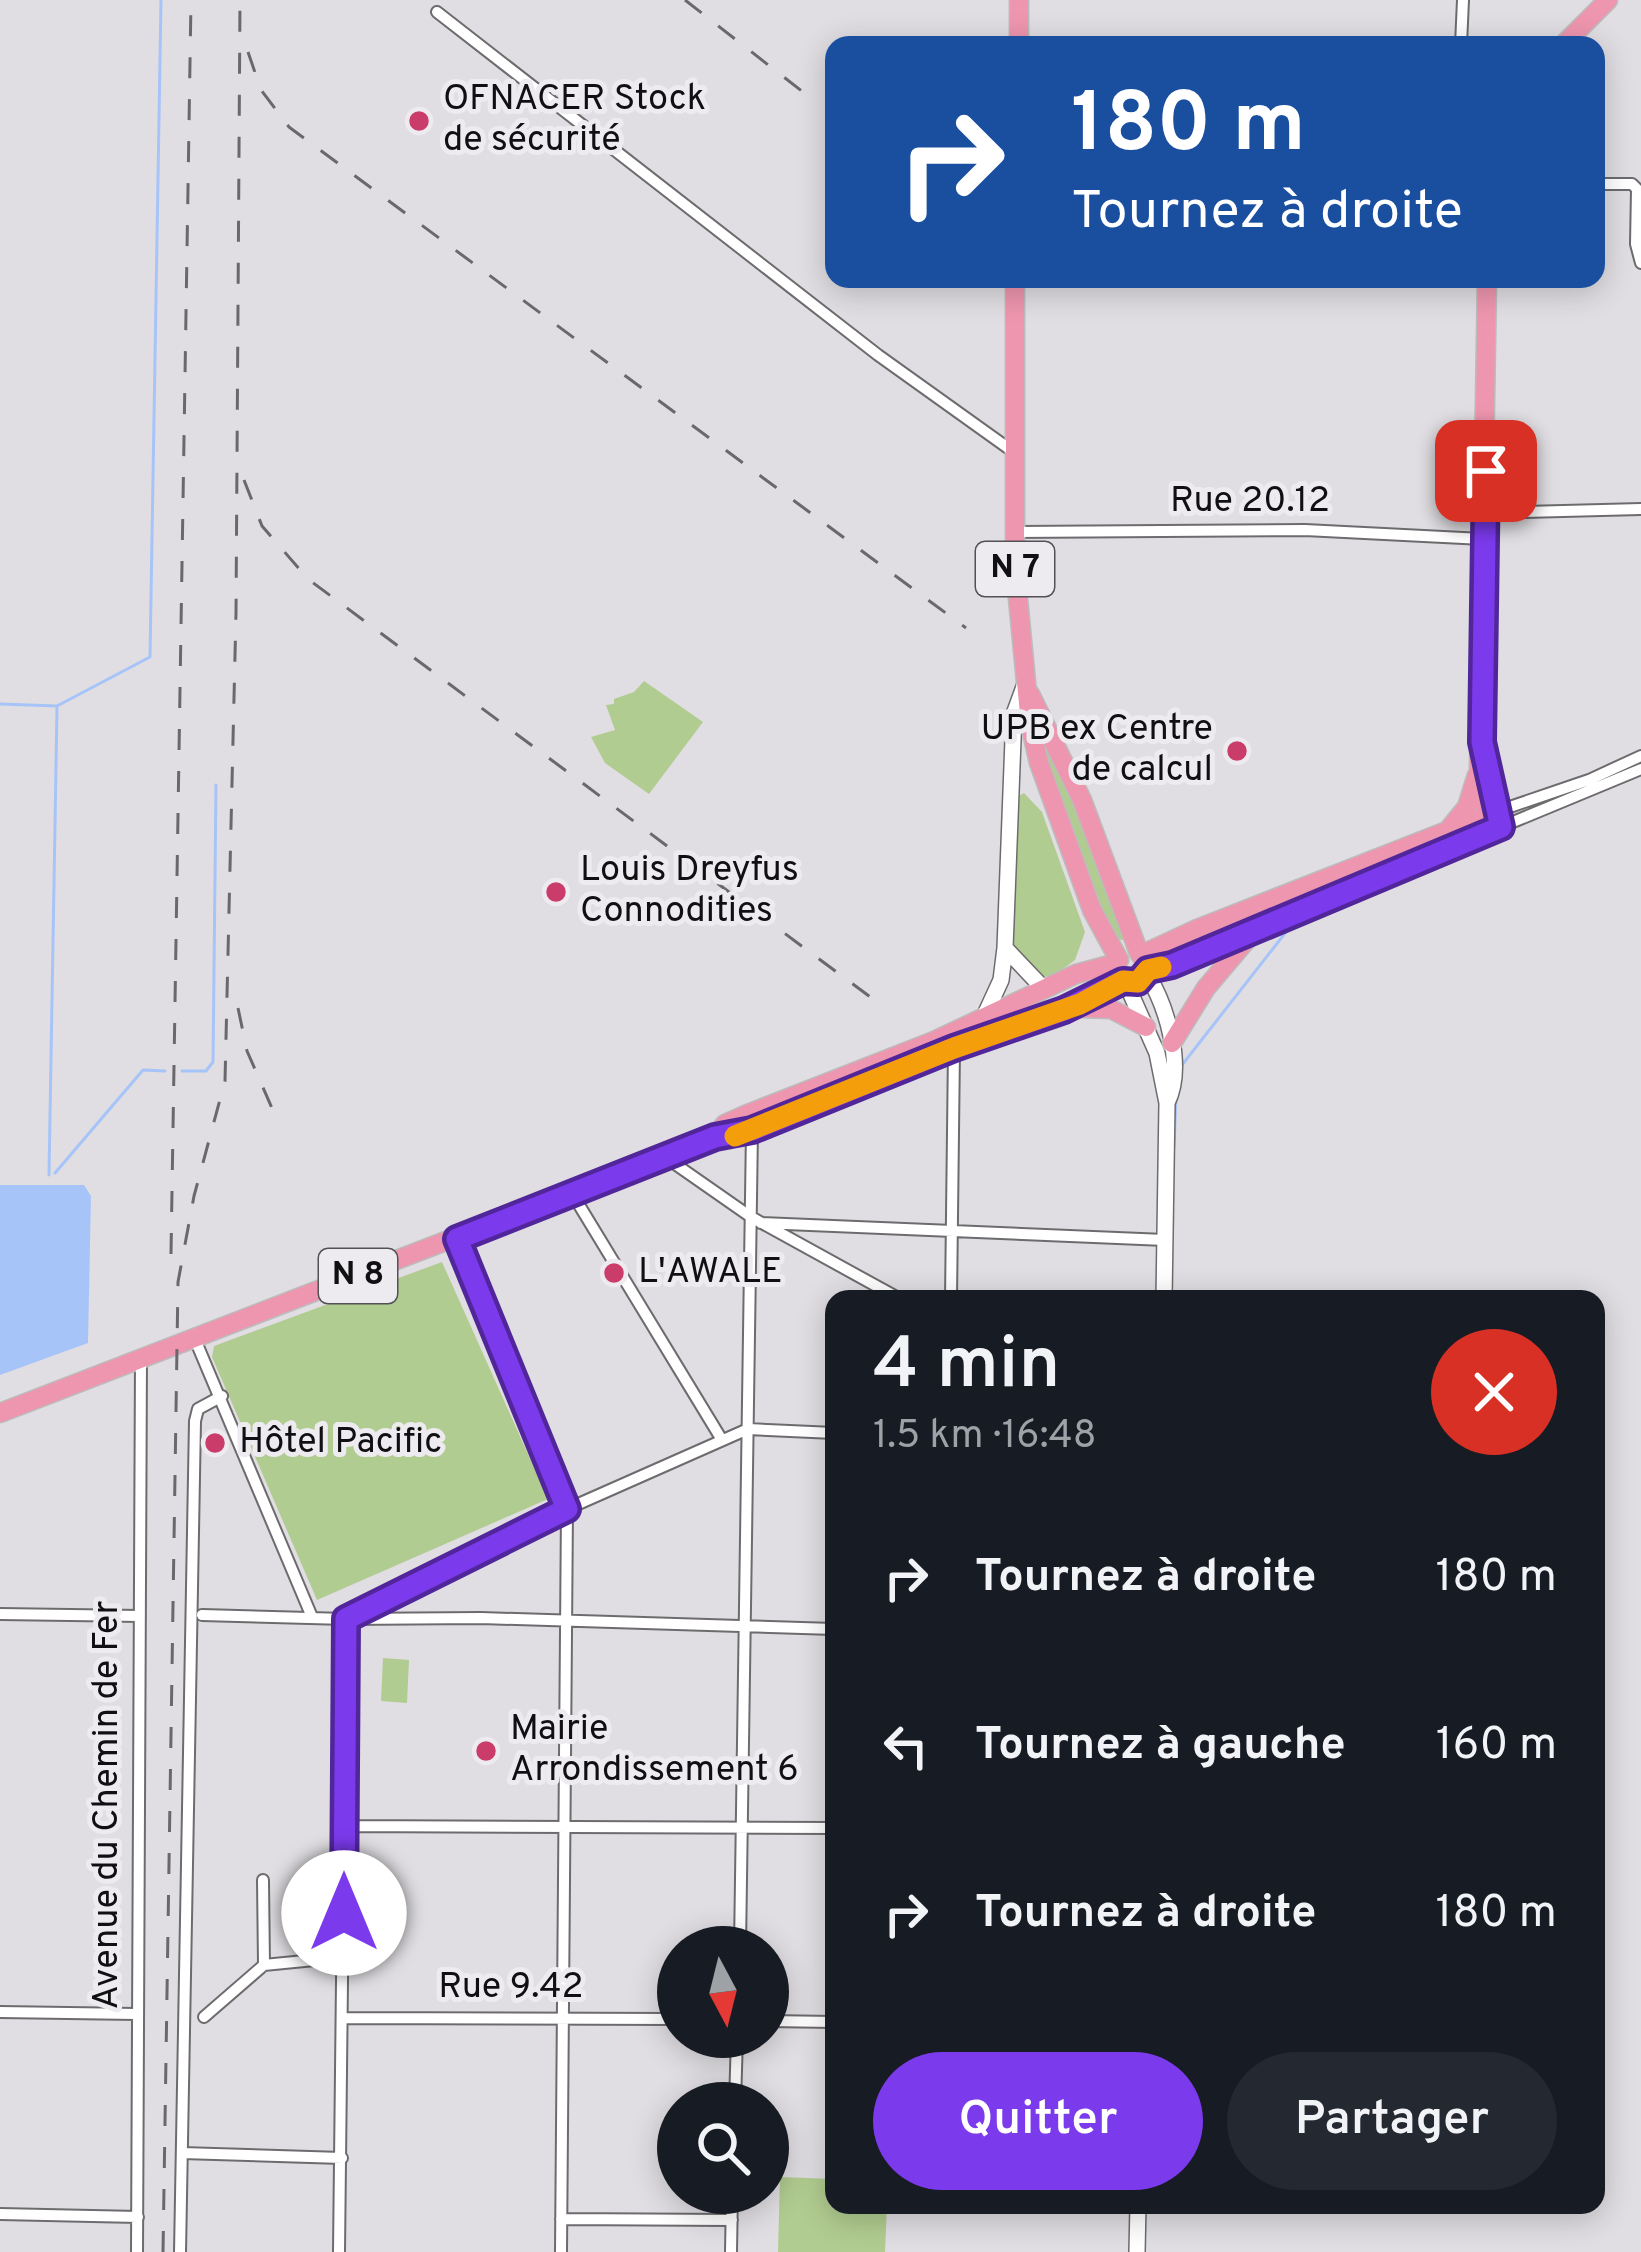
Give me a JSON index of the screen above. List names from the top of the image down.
{
  "streets": {
    "highway": ["N 7", "N 8"],
    "street": ["Rue 20.12", "Avenue du Chemin de Fer", "Rue 9.42"]
  },
  "crossings": [
    ["Rue 20.12", "N 7"],
    ["N 7", "N 8"],
    ["N 8", "Avenue du Chemin de Fer"]
  ],
  "places": [
    "OFNACER Stock de sécurité",
    "UPB ex Centre de calcul",
    "Louis Dreyfus Connodities",
    "L'AWALE",
    "Hôtel Pacific",
    "Mairie Arrondissement 6"
  ],
  "north": "bottom",
  "page": {
    "turn": ["180 m", "Tournez à droite"],
    "heading": ["4 min", "1.5 km · 16:48"],
    "list": [
      {
        "name": "Tournez à droite",
        "value": "180 m"
      },
      {
        "name": "Tournez à gauche",
        "value": "160 m"
      },
      {
        "name": "Tournez à droite",
        "value": "180 m"
      }
    ],
    "buttons": ["Quitter", "Partager"]
  }
}
